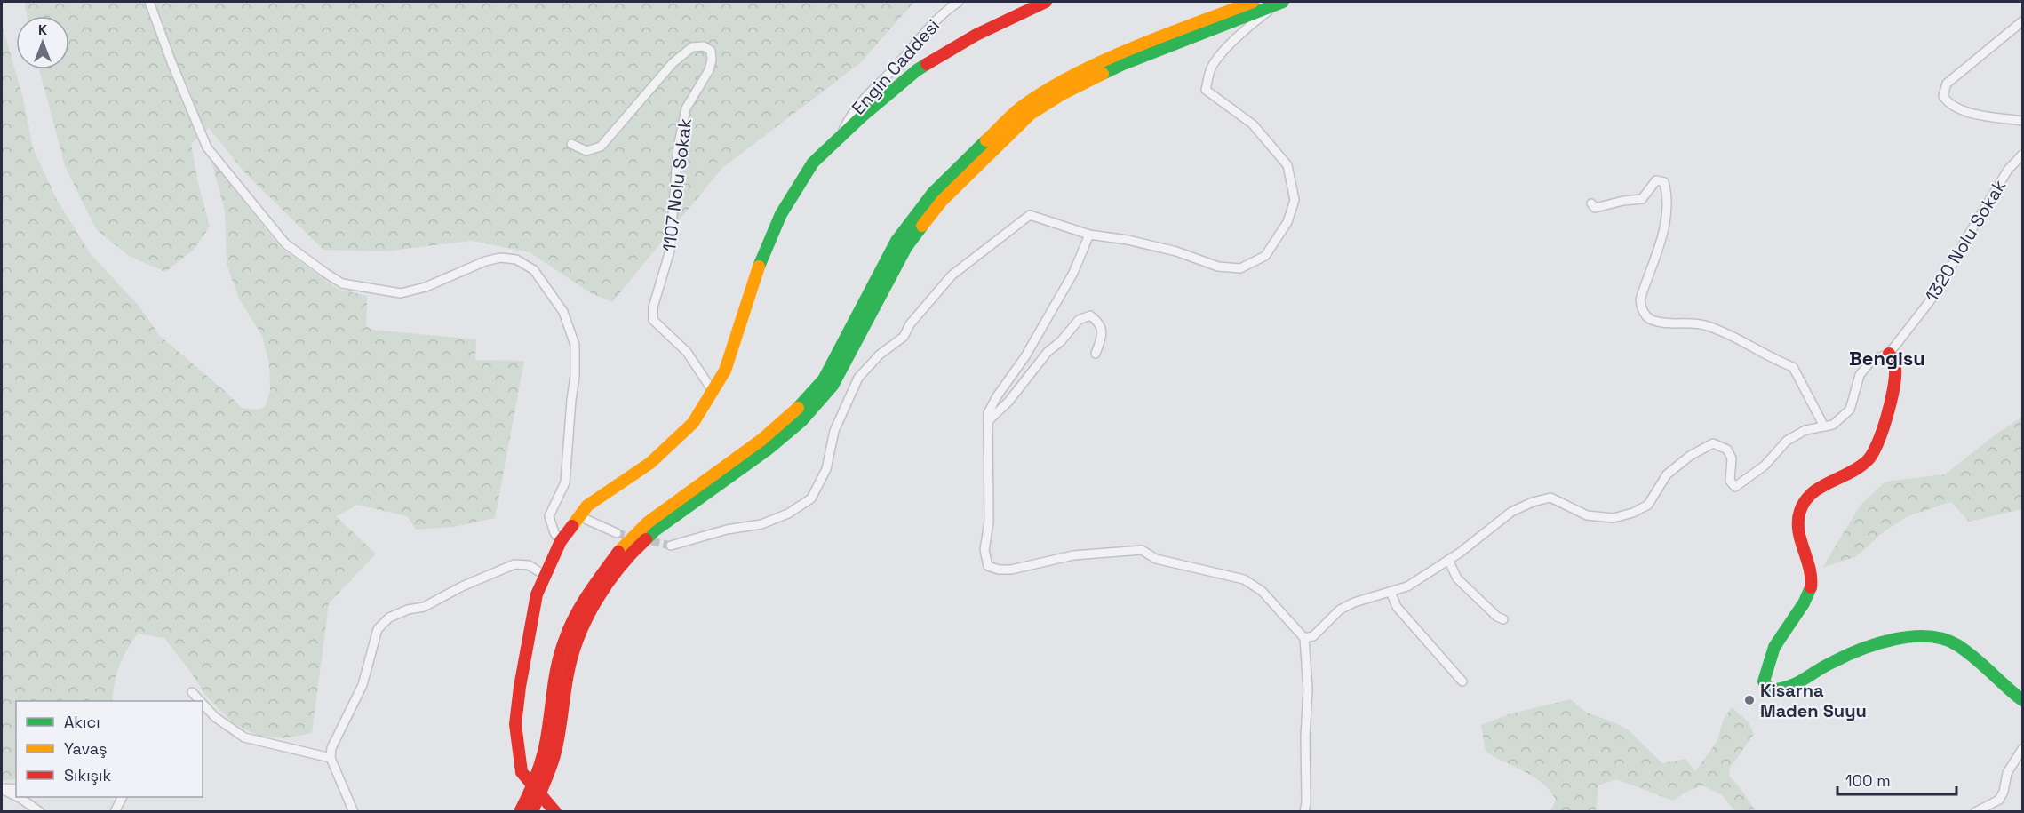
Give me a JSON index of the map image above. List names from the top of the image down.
{
  "streets": {
    "street": ["Engin Caddesi", "1107 Nolu Sokak", "1320 Nolu Sokak"]
  },
  "districts": ["Bengisu"],
  "places": ["Kisarna Maden Suyu"],
  "legend": ["Akıcı", "Yavaş", "Sıkışık"],
  "scale_bar": "100 m",
  "north": "top"
}
